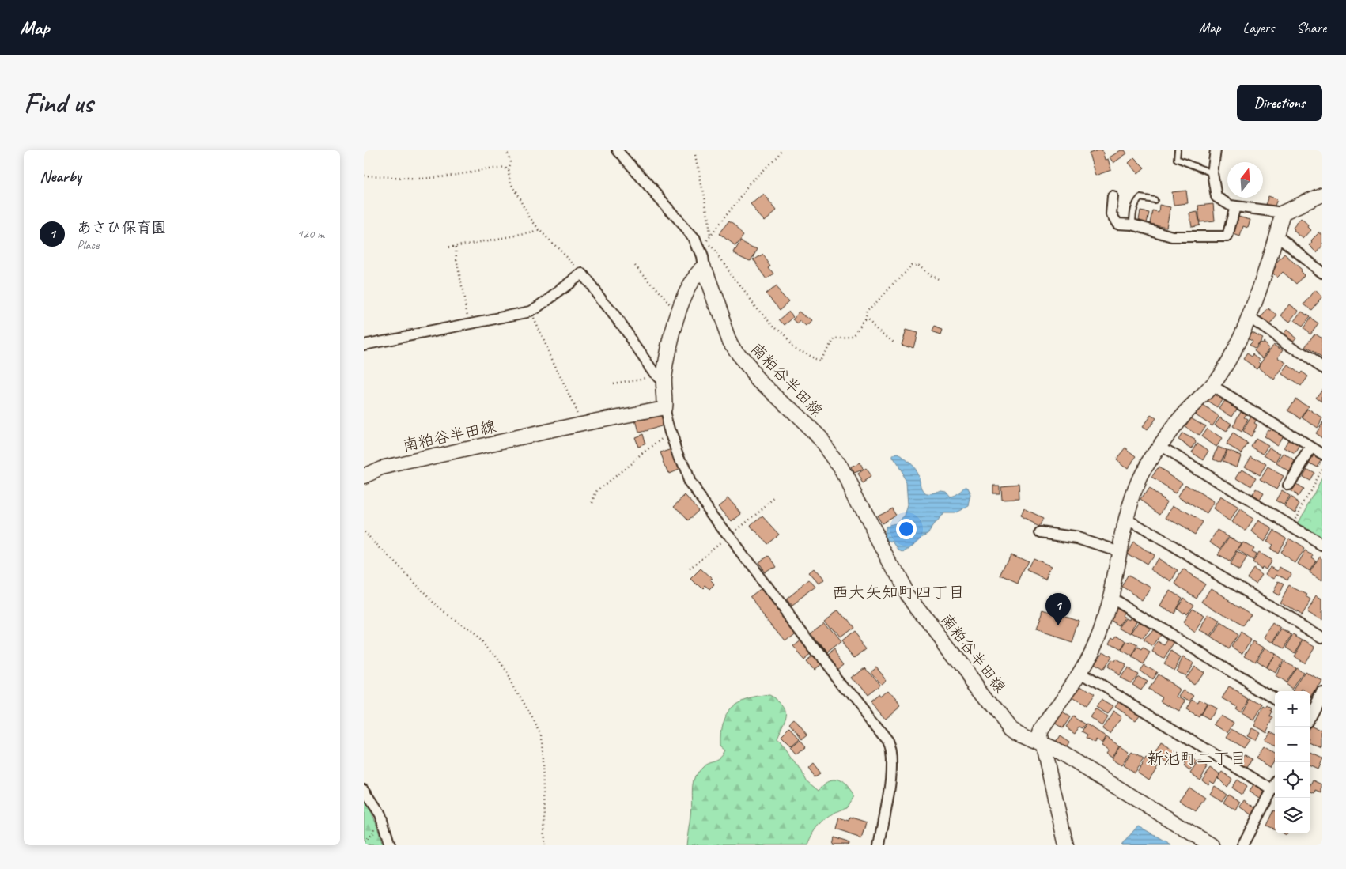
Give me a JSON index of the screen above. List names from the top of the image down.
{
  "streets": {
    "main road": ["南粕谷半田線"]
  },
  "districts": ["西大矢知町四丁目", "新池町二丁目"],
  "north": "top",
  "page": {
    "header": "Map",
    "nav": ["Map", "Layers", "Share"],
    "buttons": "Directions",
    "title": "Find us",
    "heading": "Nearby",
    "list": [
      {
        "mark": "1",
        "name": "あさひ保育園",
        "note": "Place",
        "value": "120 m"
      }
    ],
    "pins": "1",
    "map_buttons": ["+", "−"]
  }
}
